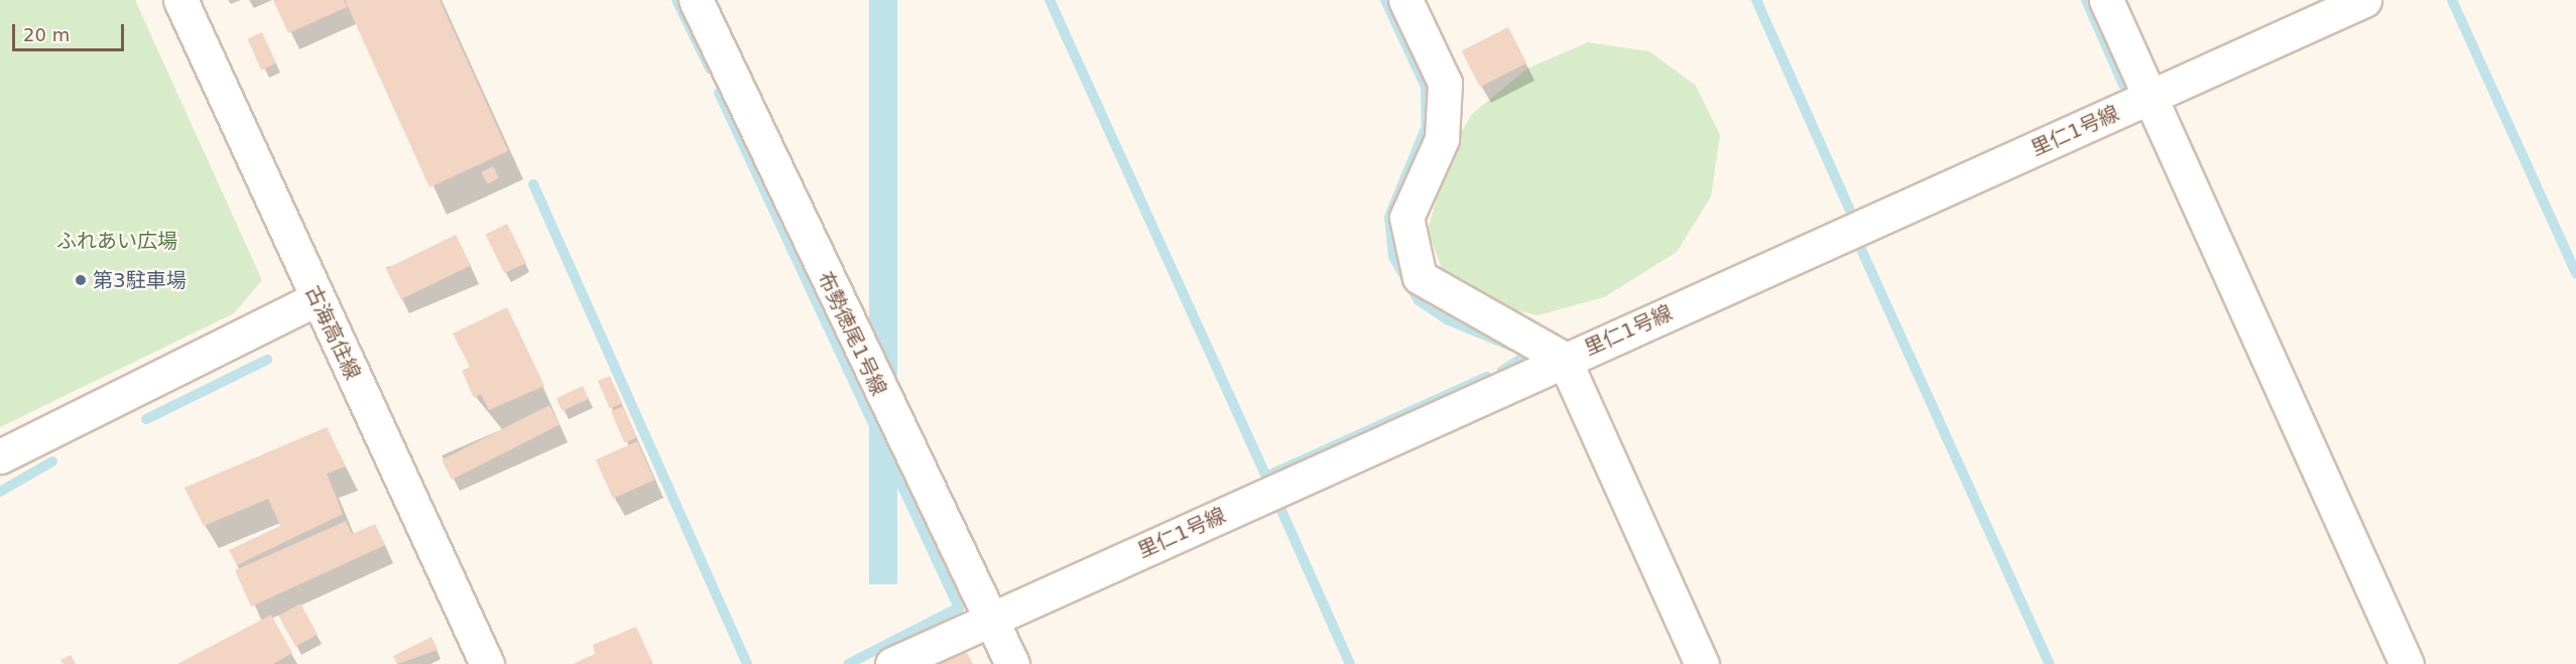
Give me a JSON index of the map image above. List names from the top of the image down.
{
  "streets": {
    "street": ["里仁1号線", "古海高住線", "布勢徳尾1号線"]
  },
  "crossings": [
    ["里仁1号線", "布勢徳尾1号線"]
  ],
  "parks": ["ふれあい広場"],
  "places": ["第3駐車場"],
  "scale_bar": "20 m"
}
